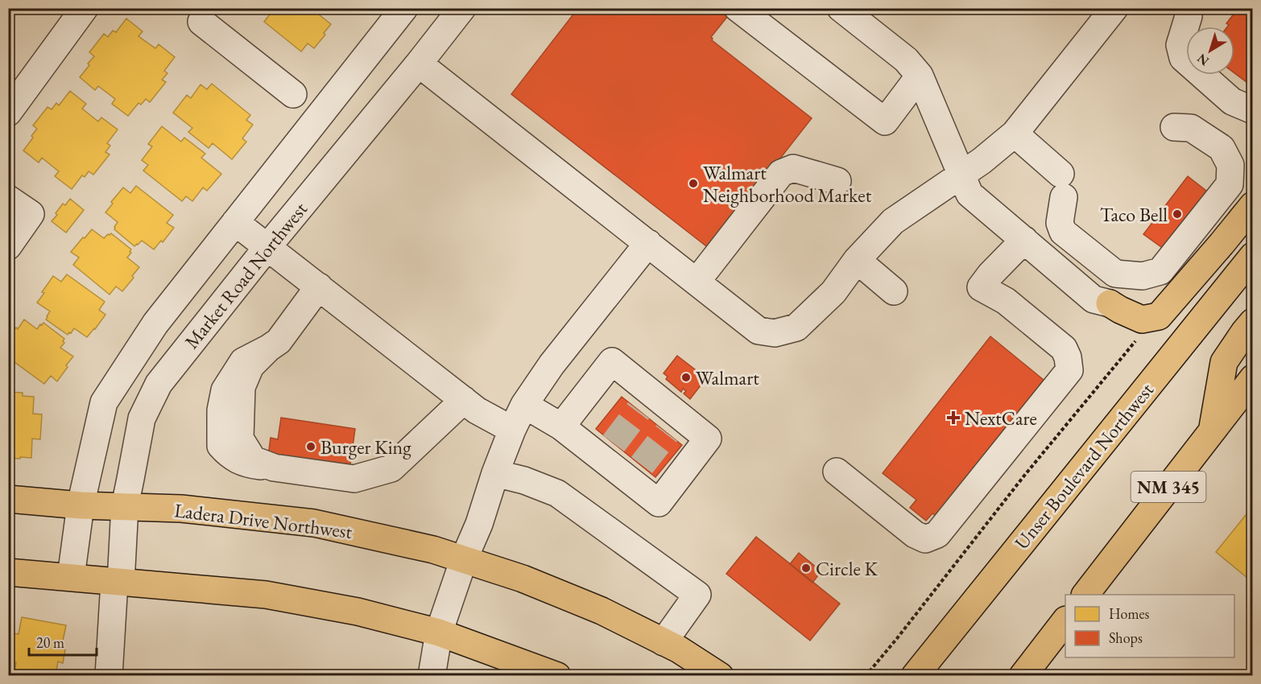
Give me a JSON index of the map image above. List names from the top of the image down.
{
  "streets": {
    "main road": ["Unser Boulevard Northwest", "NM 345", "Ladera Drive Northwest"],
    "street": ["Market Road Northwest"]
  },
  "crossings": [
    ["Market Road Northwest", "Ladera Drive Northwest"]
  ],
  "places": {
    "other": [
      "Walmart Neighborhood Market",
      "Taco Bell",
      "Walmart",
      "Burger King",
      "Circle K"
    ],
    "health": ["NextCare"]
  },
  "legend": ["Homes", "Shops"],
  "scale_bar": "20 m",
  "north": "bottom left"
}
